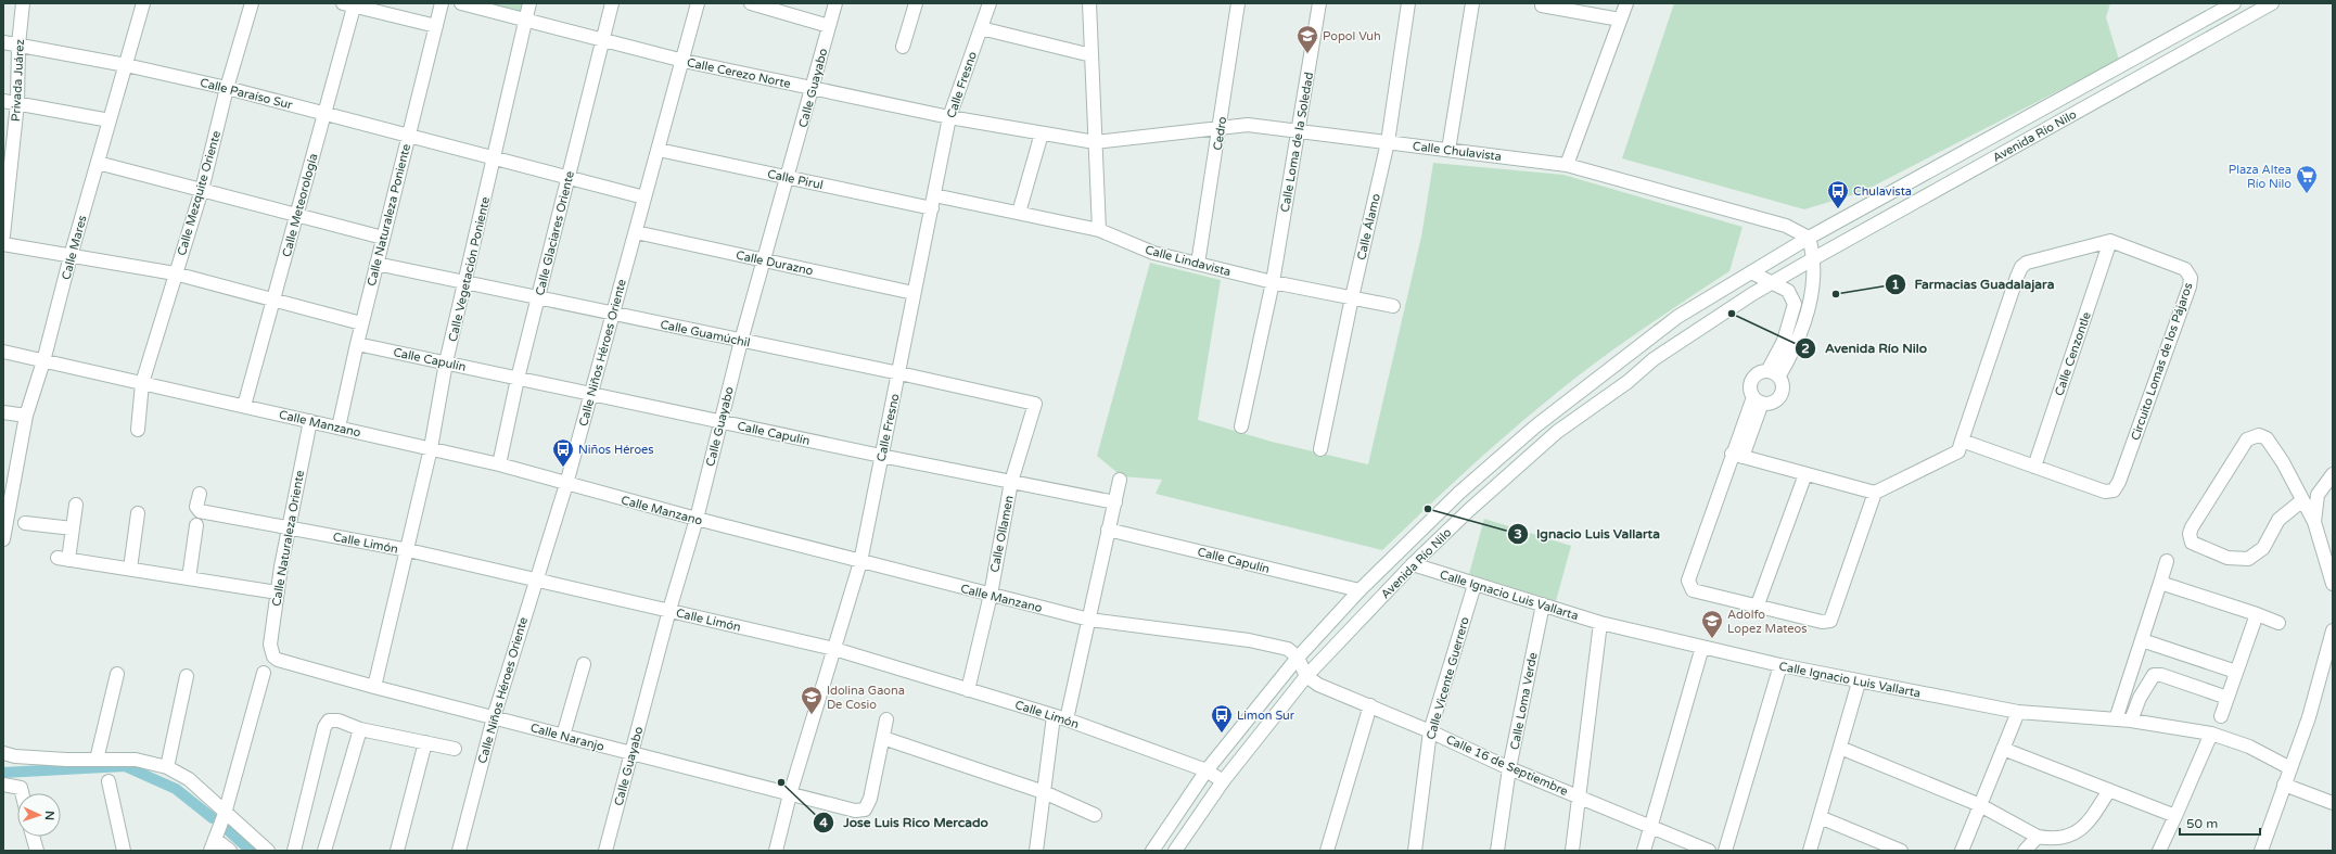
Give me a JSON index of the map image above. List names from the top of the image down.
{
  "streets": {
    "street": [
      "Calle Cerezo Norte",
      "Privada Juárez",
      "Calle Fresno",
      "Calle Guayabo",
      "Calle Paraíso Sur",
      "Cedro",
      "Avenida Río Nilo",
      "Calle Loma de la Soledad",
      "Calle Chulavista",
      "Calle Pirul",
      "Calle Mezquite Oriente",
      "Calle Meteorología",
      "Calle Naturaleza Poniente",
      "Calle Álamo",
      "Calle Glaciares Oriente",
      "Calle Mares",
      "Calle Lindavista",
      "Calle Durazno",
      "Calle Vegetación Poniente",
      "Calle Guamúchil",
      "Calle Niños Héroes Oriente",
      "Calle Cenzontle",
      "Calle Capulín",
      "Circuito Lomas de los Pájaros",
      "Calle Manzano",
      "Calle Ollamen",
      "Calle Naturaleza Oriente",
      "Calle Limón",
      "Calle Ignacio Luis Vallarta",
      "Calle Vicente Guerrero",
      "Calle Loma Verde",
      "Calle Naranjo",
      "Calle 16 de Septiembre"
    ]
  },
  "crossings": [
    ["Calle Cerezo Norte", "Calle Fresno"],
    ["Calle Cerezo Norte", "Calle Guayabo"],
    ["Calle Cerezo Norte", "Calle Chulavista"],
    ["Calle Cerezo Norte", "Calle Glaciares Oriente"],
    ["Calle Cerezo Norte", "Calle Vegetación Poniente"],
    ["Calle Cerezo Norte", "Calle Niños Héroes Oriente"],
    ["Privada Juárez", "Calle Paraíso Sur"],
    ["Calle Fresno", "Calle Pirul"],
    ["Calle Fresno", "Calle Lindavista"],
    ["Calle Fresno", "Calle Durazno"],
    ["Calle Fresno", "Calle Guamúchil"],
    ["Calle Fresno", "Calle Capulín"],
    ["Calle Fresno", "Calle Manzano"],
    ["Calle Fresno", "Calle Limón"],
    ["Calle Fresno", "Calle Naranjo"],
    ["Calle Guayabo", "Calle Pirul"],
    ["Calle Guayabo", "Calle Durazno"],
    ["Calle Guayabo", "Calle Guamúchil"],
    ["Calle Guayabo", "Calle Capulín"],
    ["Calle Guayabo", "Calle Manzano"],
    ["Calle Guayabo", "Calle Limón"],
    ["Calle Guayabo", "Calle Naranjo"],
    ["Calle Paraíso Sur", "Calle Mezquite Oriente"],
    ["Calle Paraíso Sur", "Calle Meteorología"],
    ["Calle Paraíso Sur", "Calle Naturaleza Poniente"],
    ["Calle Paraíso Sur", "Calle Glaciares Oriente"],
    ["Calle Paraíso Sur", "Calle Mares"],
    ["Calle Paraíso Sur", "Calle Vegetación Poniente"],
    ["Calle Paraíso Sur", "Calle Niños Héroes Oriente"],
    ["Cedro", "Calle Chulavista"],
    ["Cedro", "Calle Lindavista"],
    ["Avenida Río Nilo", "Calle Chulavista"],
    ["Avenida Río Nilo", "Calle Capulín"],
    ["Avenida Río Nilo", "Calle Manzano"],
    ["Avenida Río Nilo", "Calle Limón"],
    ["Avenida Río Nilo", "Calle Ignacio Luis Vallarta"],
    ["Avenida Río Nilo", "Calle 16 de Septiembre"],
    ["Calle Loma de la Soledad", "Calle Chulavista"],
    ["Calle Loma de la Soledad", "Calle Lindavista"],
    ["Calle Chulavista", "Calle Álamo"],
    ["Calle Pirul", "Calle Lindavista"],
    ["Calle Pirul", "Calle Niños Héroes Oriente"],
    ["Calle Mezquite Oriente", "Calle Manzano"],
    ["Calle Meteorología", "Calle Manzano"],
    ["Calle Naturaleza Poniente", "Calle Guamúchil"],
    ["Calle Naturaleza Poniente", "Calle Capulín"],
    ["Calle Naturaleza Poniente", "Calle Manzano"],
    ["Calle Álamo", "Calle Lindavista"],
    ["Calle Glaciares Oriente", "Calle Guamúchil"],
    ["Calle Glaciares Oriente", "Calle Capulín"],
    ["Calle Glaciares Oriente", "Calle Manzano"],
    ["Calle Mares", "Calle Manzano"],
    ["Calle Durazno", "Calle Niños Héroes Oriente"],
    ["Calle Vegetación Poniente", "Calle Guamúchil"],
    ["Calle Vegetación Poniente", "Calle Capulín"],
    ["Calle Vegetación Poniente", "Calle Manzano"],
    ["Calle Vegetación Poniente", "Calle Limón"],
    ["Calle Vegetación Poniente", "Calle Naranjo"],
    ["Calle Guamúchil", "Calle Niños Héroes Oriente"],
    ["Calle Guamúchil", "Calle Ollamen"],
    ["Calle Niños Héroes Oriente", "Calle Capulín"],
    ["Calle Niños Héroes Oriente", "Calle Manzano"],
    ["Calle Niños Héroes Oriente", "Calle Limón"],
    ["Calle Niños Héroes Oriente", "Calle Naranjo"],
    ["Calle Cenzontle", "Circuito Lomas de los Pájaros"],
    ["Calle Capulín", "Calle Ollamen"],
    ["Calle Manzano", "Calle Ollamen"],
    ["Calle Manzano", "Calle Naturaleza Oriente"],
    ["Calle Ollamen", "Calle Limón"],
    ["Calle Naturaleza Oriente", "Calle Limón"],
    ["Calle Naturaleza Oriente", "Calle Naranjo"],
    ["Calle Ignacio Luis Vallarta", "Calle Vicente Guerrero"],
    ["Calle Ignacio Luis Vallarta", "Calle Loma Verde"],
    ["Calle Vicente Guerrero", "Calle 16 de Septiembre"],
    ["Calle Loma Verde", "Calle 16 de Septiembre"]
  ],
  "places": {
    "school or university": ["Popol Vuh", "Adolfo Lopez Mateos", "Idolina Gaona De Cosio"],
    "supermarket": ["Plaza Altea Río Nilo"],
    "bus stop": ["Chulavista", "Niños Héroes", "Limon Sur"],
    "other": [
      "Farmacias Guadalajara",
      "Avenida Río Nilo",
      "Ignacio Luis Vallarta",
      "Jose Luis Rico Mercado"
    ]
  },
  "scale_bar": "50 m",
  "north": "right"
}
